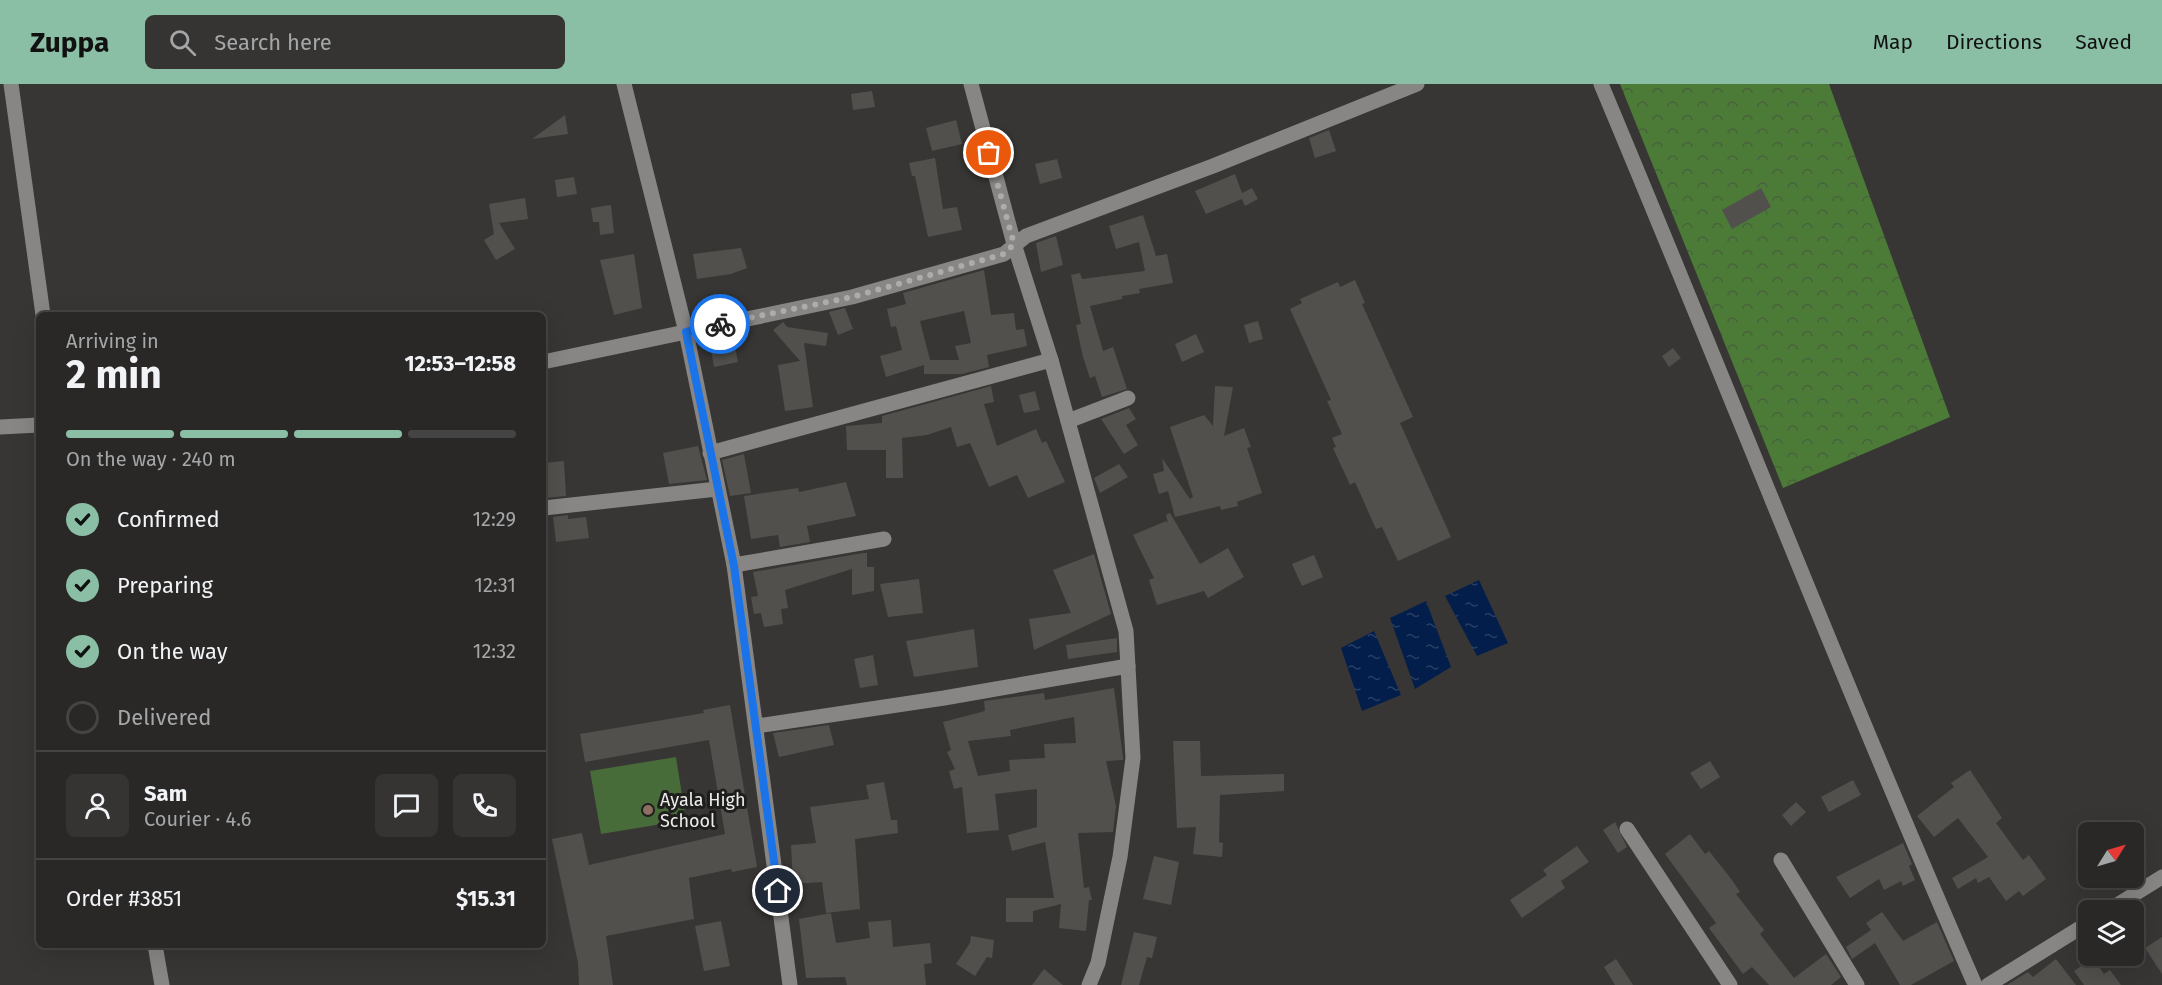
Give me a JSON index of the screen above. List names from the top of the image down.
{
  "places": ["Ayala High School"],
  "north": "top right",
  "page": {
    "header": "Zuppa",
    "search": "Search here",
    "nav": ["Map", "Directions", "Saved"],
    "heading": ["2 min", "Arriving in", "12:53–12:58"],
    "panel": [
      "Sam",
      "Courier · 4.6",
      "Order #3851",
      "$15.31"
    ],
    "bar": "On the way · 240 m",
    "list": [
      ["Confirmed", "12:29"],
      ["Preparing", "12:31"],
      ["On the way", "12:32"],
      "Delivered"
    ]
  }
}
